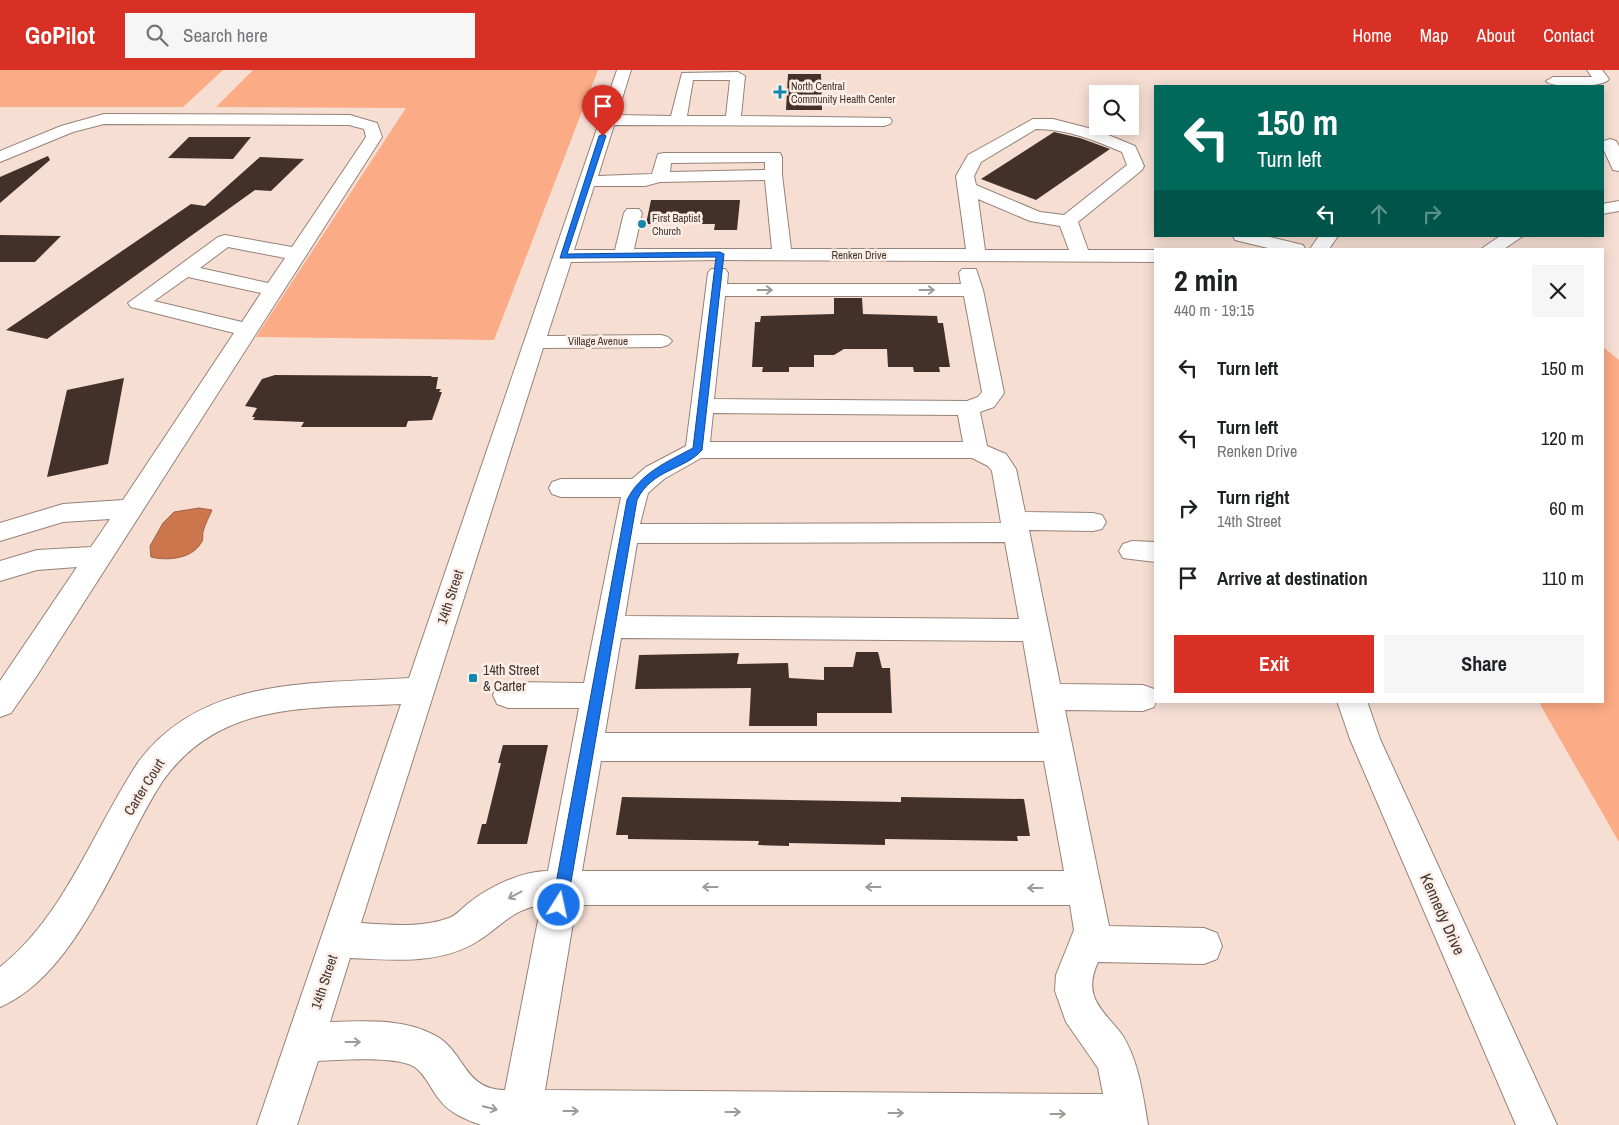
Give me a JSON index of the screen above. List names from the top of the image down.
{
  "streets": {
    "street": [
      "Renken Drive",
      "Village Avenue",
      "14th Street",
      "Carter Court",
      "Kennedy Drive"
    ]
  },
  "crossings": [
    ["Renken Drive", "14th Street"],
    ["Village Avenue", "14th Street"],
    ["14th Street", "Carter Court"]
  ],
  "places": {
    "health": ["North Central Community Health Center"],
    "other": ["First Baptist Church"],
    "transit": ["14th Street & Carter"]
  },
  "page": {
    "header": "GoPilot",
    "search": "Search here",
    "nav": [
      "Home",
      "Map",
      "About",
      "Contact"
    ],
    "turn": ["150 m", "Turn left"],
    "heading": ["2 min", "440 m · 19:15"],
    "list": [
      {
        "name": "Turn left",
        "value": "150 m"
      },
      {
        "name": "Turn left",
        "note": "Renken Drive",
        "value": "120 m"
      },
      {
        "name": "Turn right",
        "note": "14th Street",
        "value": "60 m"
      },
      {
        "name": "Arrive at destination",
        "value": "110 m"
      }
    ],
    "buttons": ["Exit", "Share"]
  }
}
